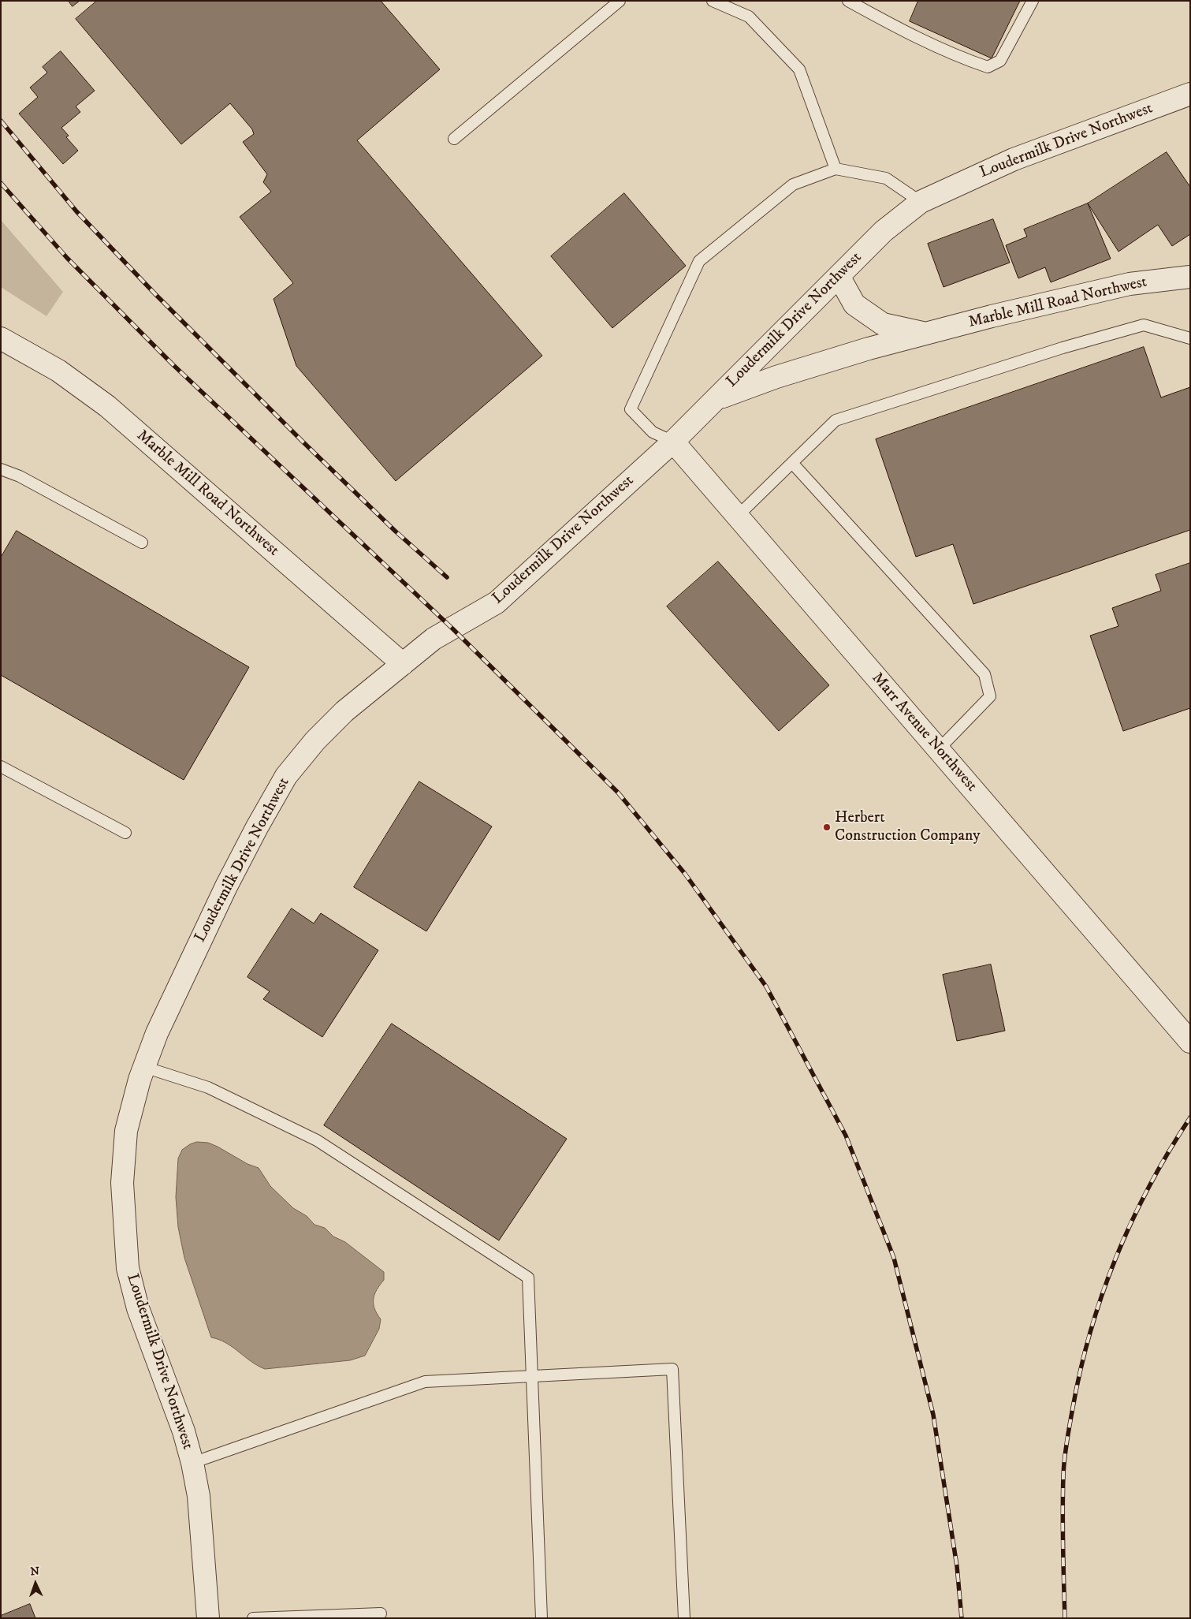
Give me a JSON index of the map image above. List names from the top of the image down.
{
  "streets": {
    "street": ["Loudermilk Drive Northwest", "Marble Mill Road Northwest", "Marr Avenue Northwest"]
  },
  "crossings": [
    ["Loudermilk Drive Northwest", "Marble Mill Road Northwest"],
    ["Loudermilk Drive Northwest", "Marr Avenue Northwest"]
  ],
  "places": ["Herbert Construction Company"],
  "north": "top"
}
